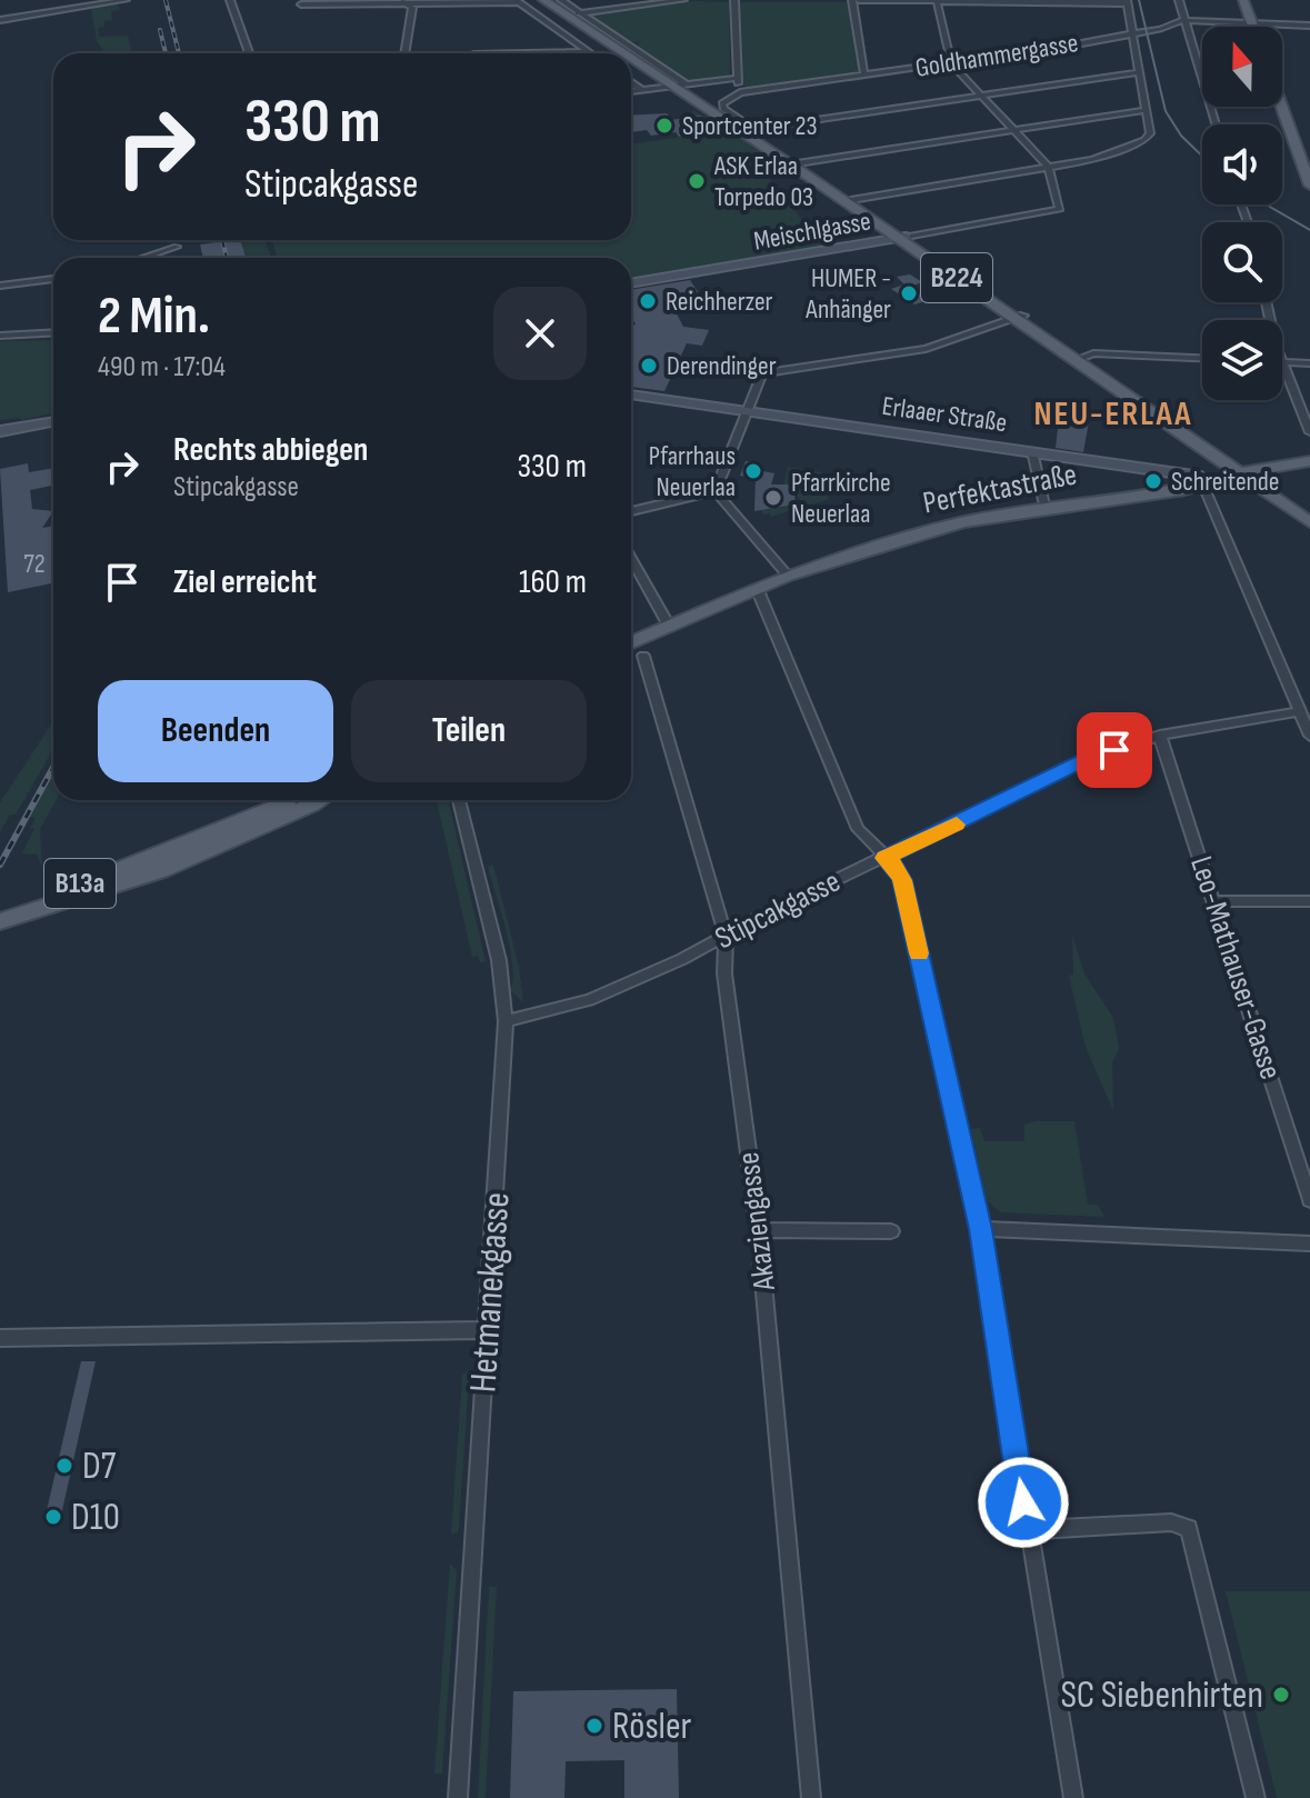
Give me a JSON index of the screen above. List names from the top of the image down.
{
  "streets": {
    "main road": [
      "B224",
      "Erlaaer Straße",
      "Perfektastraße",
      "B13a"
    ],
    "street": [
      "Goldhammergasse",
      "Meischlgasse",
      "Stipcakgasse",
      "Leo-Mathauser-Gasse",
      "Akaziengasse",
      "Hetmanekgasse"
    ]
  },
  "crossings": [
    ["Meischlgasse", "B224"],
    ["B224", "Erlaaer Straße"],
    ["Erlaaer Straße", "Perfektastraße"],
    ["Stipcakgasse", "Leo-Mathauser-Gasse"],
    ["Stipcakgasse", "Akaziengasse"],
    ["Stipcakgasse", "Hetmanekgasse"]
  ],
  "districts": ["NEU-ERLAA"],
  "places": [
    "Sportcenter 23",
    "ASK Erlaa Torpedo 03",
    "HUMER - Anhänger",
    "Reichherzer",
    "Derendinger",
    "Pfarrhaus Neuerlaa",
    "Schreitende",
    "Pfarrkirche Neuerlaa",
    "D7",
    "D10",
    "SC Siebenhirten",
    "Rösler"
  ],
  "house_numbers": ["72"],
  "north": "top",
  "page": {
    "turn": ["330 m", "Stipcakgasse"],
    "heading": ["2 Min.", "490 m · 17:04"],
    "list": [
      {
        "name": "Rechts abbiegen",
        "note": "Stipcakgasse",
        "value": "330 m"
      },
      {
        "name": "Ziel erreicht",
        "value": "160 m"
      }
    ],
    "buttons": ["Beenden", "Teilen"]
  }
}
